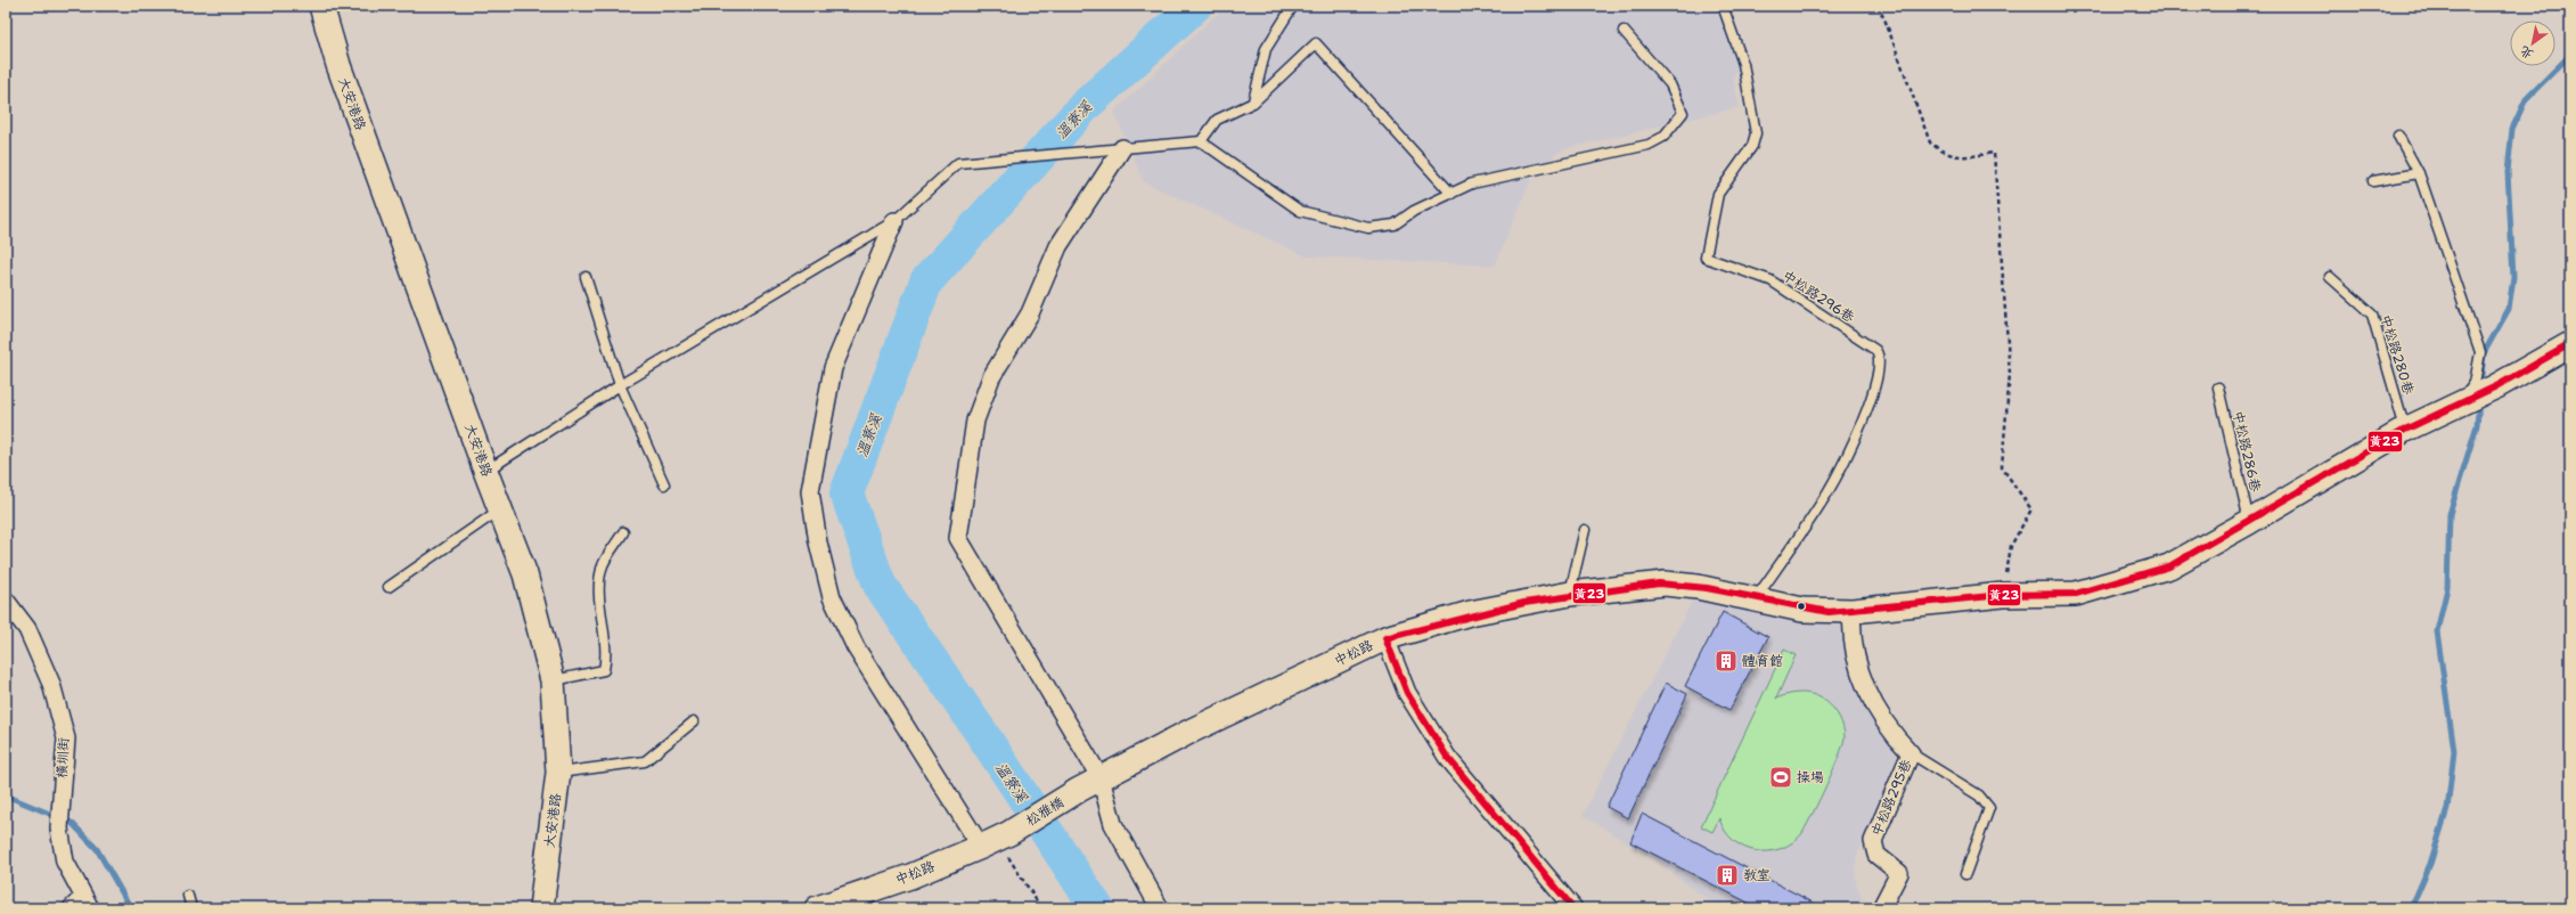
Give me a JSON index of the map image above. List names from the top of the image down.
{
  "streets": {
    "street": [
      "大安港路",
      "中松路",
      "橫圳街",
      "中松路295巷",
      "松雅橋"
    ],
    "lane": ["中松路296巷", "中松路280巷", "中松路286巷"]
  },
  "crossings": [
    ["中松路296巷", "中松路"],
    ["中松路280巷", "中松路"],
    ["中松路286巷", "中松路"],
    ["中松路", "中松路295巷"],
    ["中松路", "松雅橋"]
  ],
  "water": ["溫寮溪"],
  "places": {
    "building": ["體育館", "教室"],
    "sports": ["操場"]
  },
  "lines": ["transit line 黃23"],
  "north": "bottom left"
}
